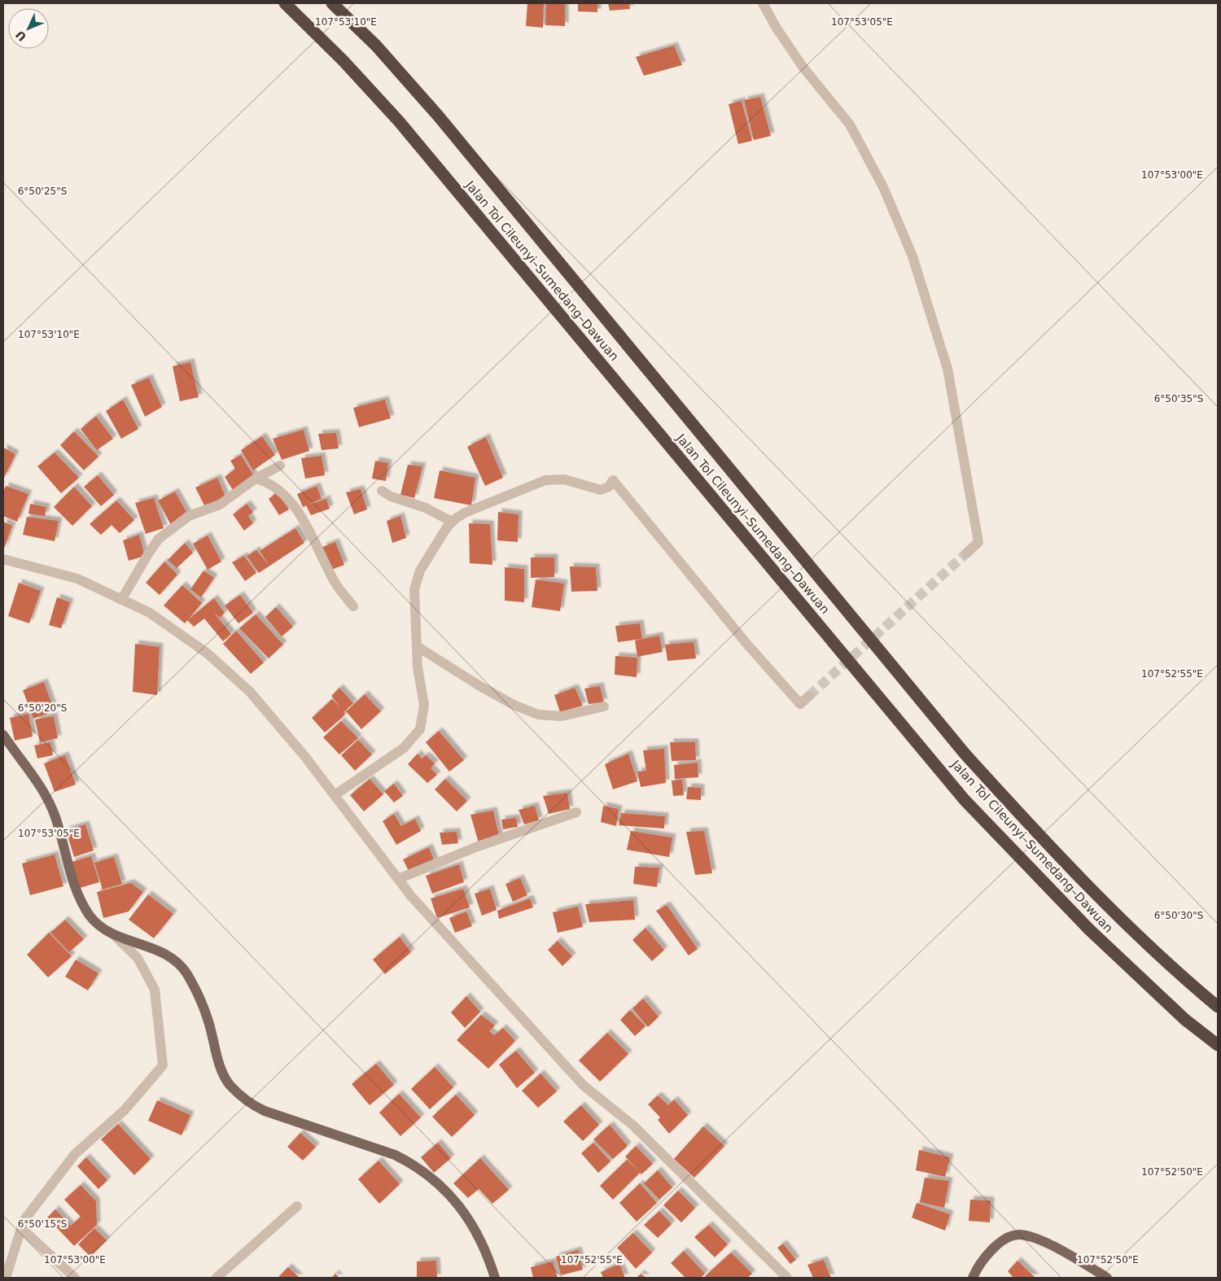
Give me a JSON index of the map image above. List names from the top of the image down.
{
  "streets": {
    "highway": ["Jalan Tol Cileunyi–Sumedang–Dawuan"]
  },
  "north": "bottom left",
  "coordinates": [
    "107°53'10\"E",
    "107°53'05\"E",
    "107°53'00\"E",
    "6°50'25\"S",
    "6°50'35\"S",
    "107°52'55\"E",
    "6°50'20\"S",
    "6°50'30\"S",
    "107°52'50\"E",
    "6°50'15\"S"
  ]
}
